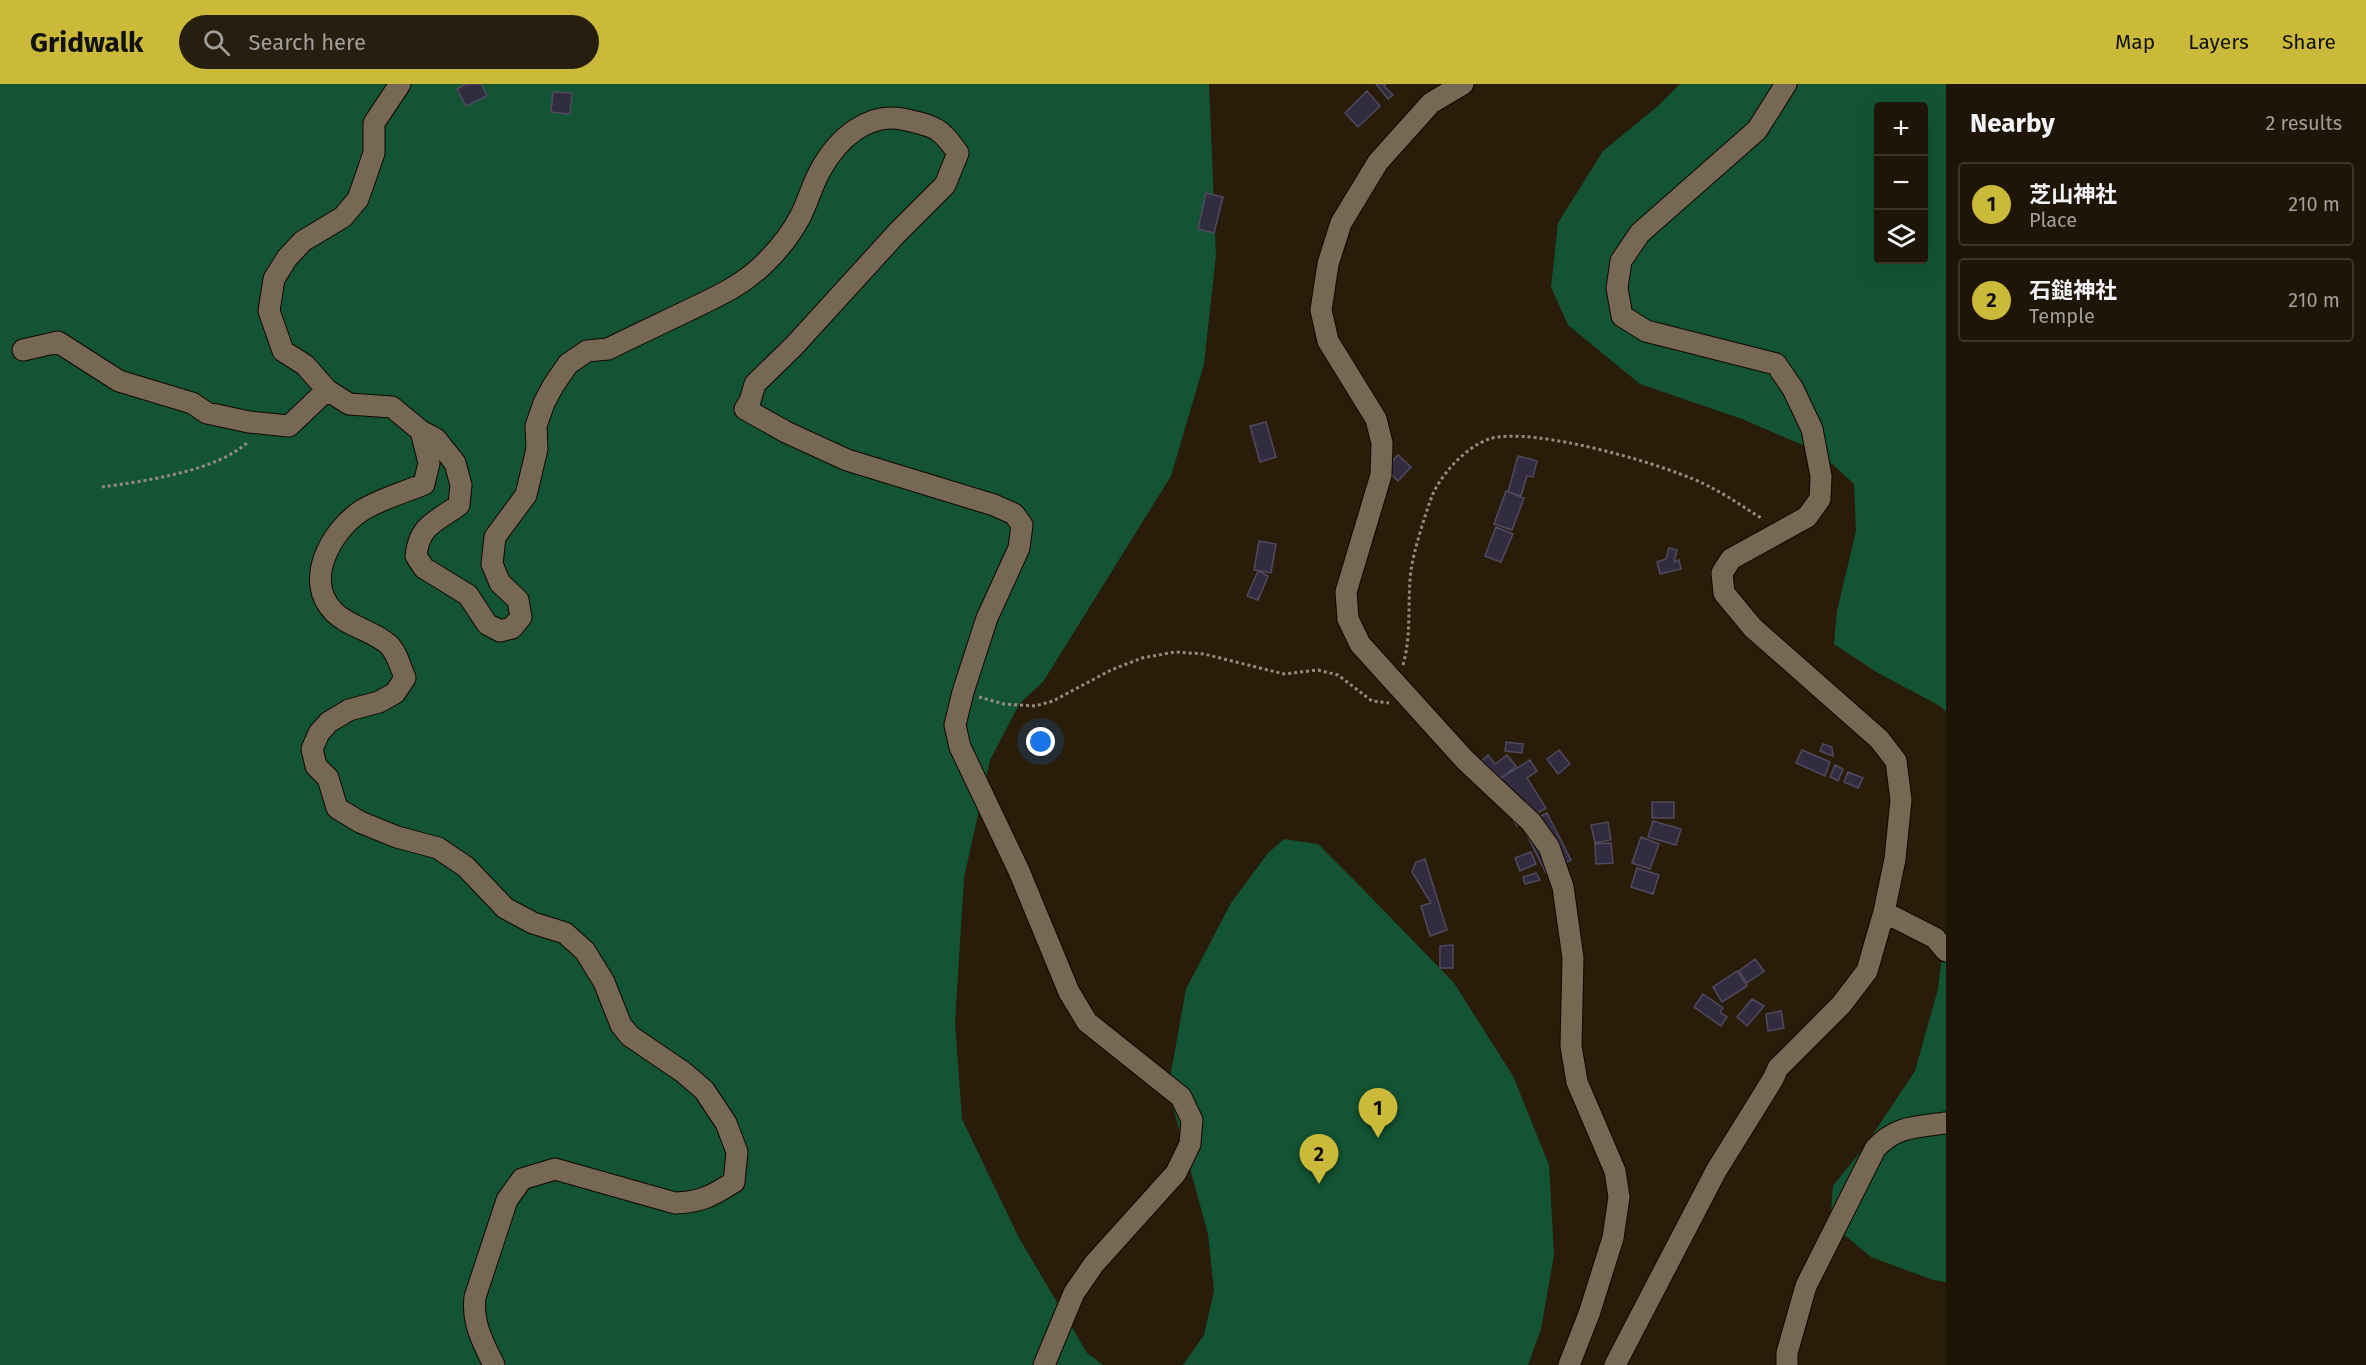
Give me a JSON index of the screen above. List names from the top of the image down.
{
  "page": {
    "header": "Gridwalk",
    "search": "Search here",
    "nav": ["Map", "Layers", "Share"],
    "heading": ["Nearby", "2 results"],
    "map_buttons": ["+", "−"],
    "list": [
      {
        "mark": "1",
        "name": "芝山神社",
        "note": "Place",
        "value": "210 m"
      },
      {
        "mark": "2",
        "name": "石鎚神社",
        "note": "Temple",
        "value": "210 m"
      }
    ],
    "pins": ["1", "2"]
  }
}
